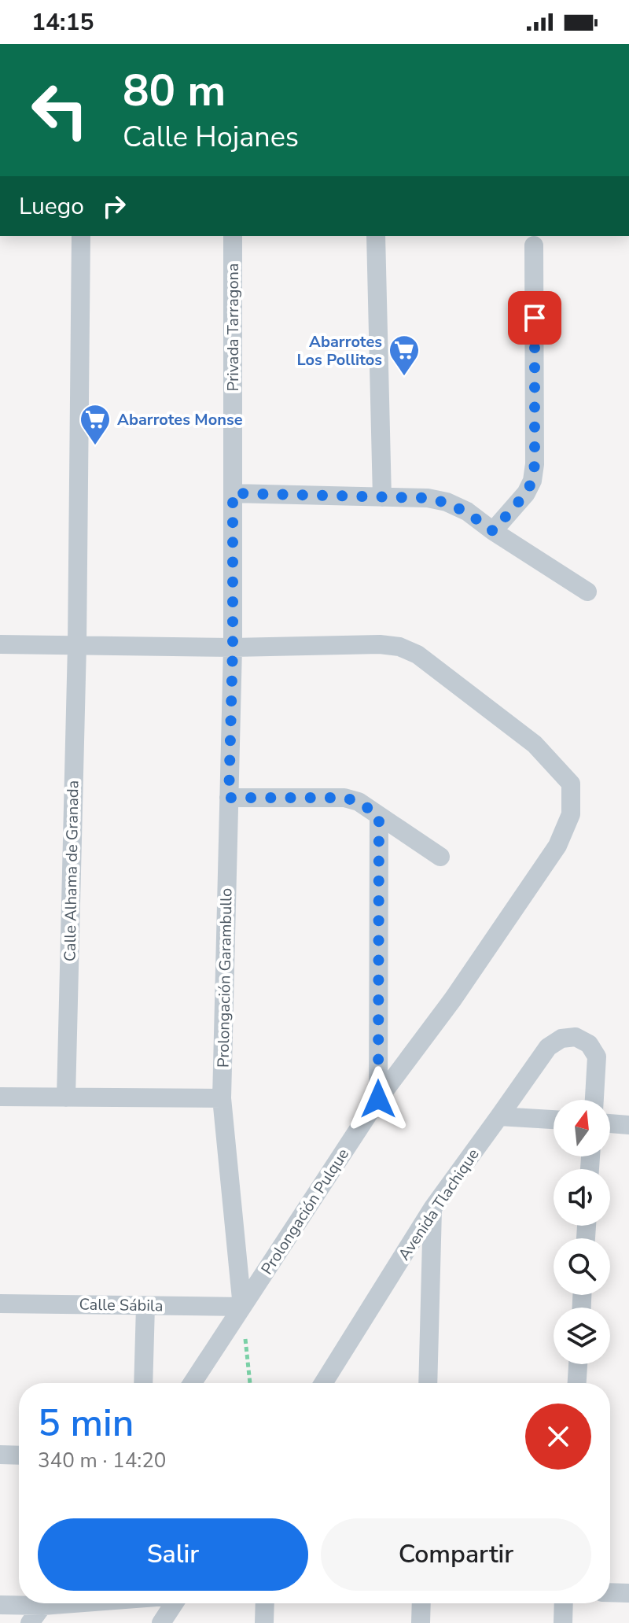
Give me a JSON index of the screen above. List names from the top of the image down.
{
  "streets": {
    "street": [
      "Privada Tarragona",
      "Calle Alhama de Granada",
      "Prolongación Garambullo",
      "Avenida Tlachique",
      "Prolongación Pulque",
      "Calle Sábila"
    ]
  },
  "crossings": [
    ["Privada Tarragona", "Prolongación Garambullo"],
    ["Privada Tarragona", "Prolongación Pulque"],
    ["Prolongación Garambullo", "Prolongación Pulque"],
    ["Prolongación Garambullo", "Calle Sábila"],
    ["Prolongación Pulque", "Calle Sábila"]
  ],
  "places": {
    "supermarket": ["Abarrotes Los Pollitos", "Abarrotes Monse"]
  },
  "north": "top",
  "page": {
    "status": "14:15",
    "turn": ["80 m", "Calle Hojanes"],
    "then": "Luego",
    "heading": ["5 min", "340 m · 14:20"],
    "buttons": ["Salir", "Compartir"]
  }
}
